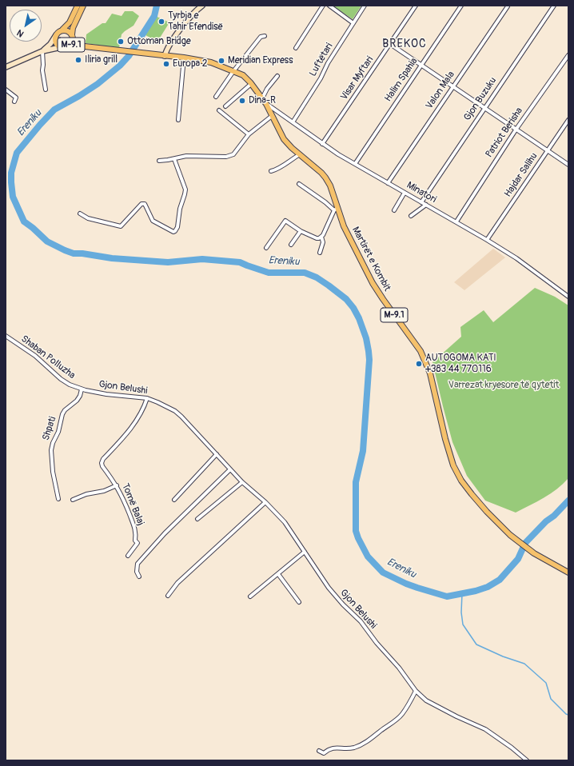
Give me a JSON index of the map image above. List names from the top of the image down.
{
  "streets": {
    "main road": ["M-9.1", "Martirët e Kombit"],
    "street": [
      "Luftëtari",
      "Visar Myftari",
      "Halim Spahia",
      "Valon Mala",
      "Gjon Buzuku",
      "Patriot Berisha",
      "Hajdar Salihu",
      "Minatori",
      "Shaban Polluzha",
      "Gjon Belushi",
      "Shpati",
      "Tomë Balaj"
    ]
  },
  "crossings": [
    ["M-9.1", "Martirët e Kombit"],
    ["Luftëtari", "Minatori"],
    ["Visar Myftari", "Minatori"],
    ["Halim Spahia", "Minatori"],
    ["Valon Mala", "Minatori"],
    ["Gjon Buzuku", "Minatori"],
    ["Patriot Berisha", "Minatori"],
    ["Hajdar Salihu", "Minatori"],
    ["Minatori", "Martirët e Kombit"],
    ["Shaban Polluzha", "Gjon Belushi"],
    ["Shaban Polluzha", "Shpati"],
    ["Gjon Belushi", "Shpati"],
    ["Gjon Belushi", "Tomë Balaj"]
  ],
  "districts": ["BREKOC"],
  "water": ["Ereniku"],
  "parks": ["Varrezat kryesore të qytetit"],
  "places": [
    "Tyrbja e Tahir Efendisë",
    "Ottoman Bridge",
    "Iliria grill",
    "Meridian Express",
    "Europa 2",
    "Dina-R",
    "AUTOGOMA KATI +383 44 770116"
  ],
  "north": "bottom left"
}
